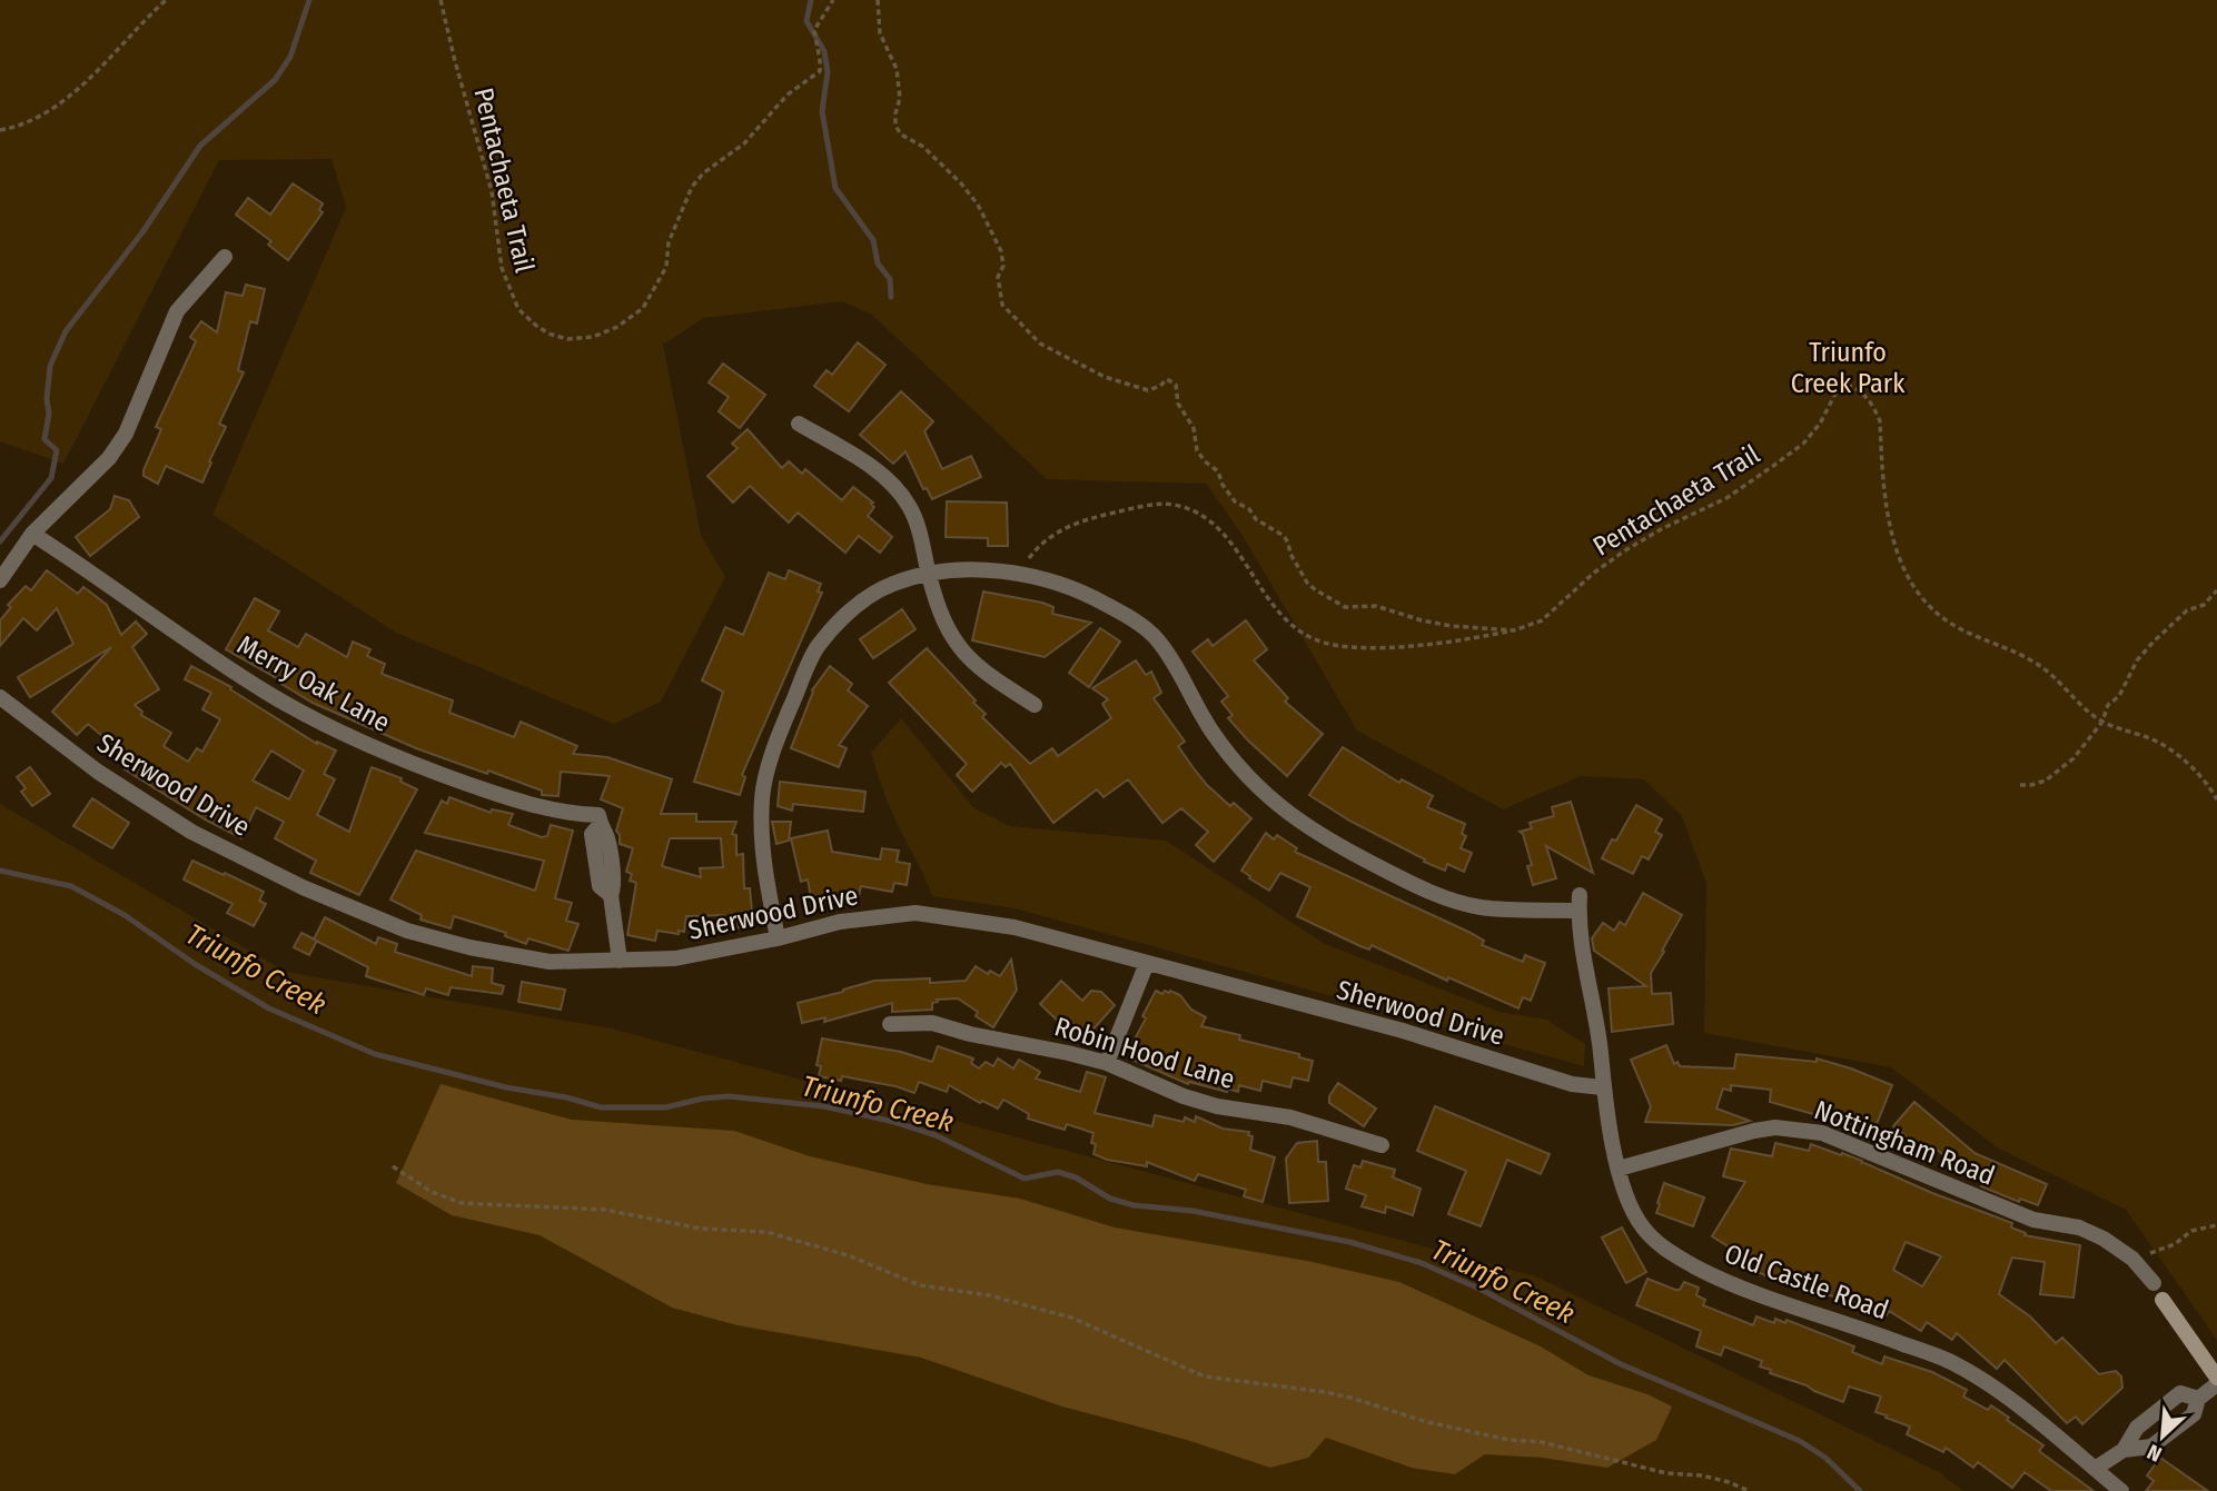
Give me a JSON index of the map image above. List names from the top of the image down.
{
  "streets": {
    "street": [
      "Merry Oak Lane",
      "Sherwood Drive",
      "Robin Hood Lane",
      "Nottingham Road",
      "Old Castle Road"
    ],
    "path": ["Pentachaeta Trail"]
  },
  "crossings": [
    ["Merry Oak Lane", "Sherwood Drive"],
    ["Sherwood Drive", "Old Castle Road"],
    ["Nottingham Road", "Old Castle Road"]
  ],
  "water": ["Triunfo Creek"],
  "parks": ["Triunfo Creek Park"],
  "north": "bottom left"
}
